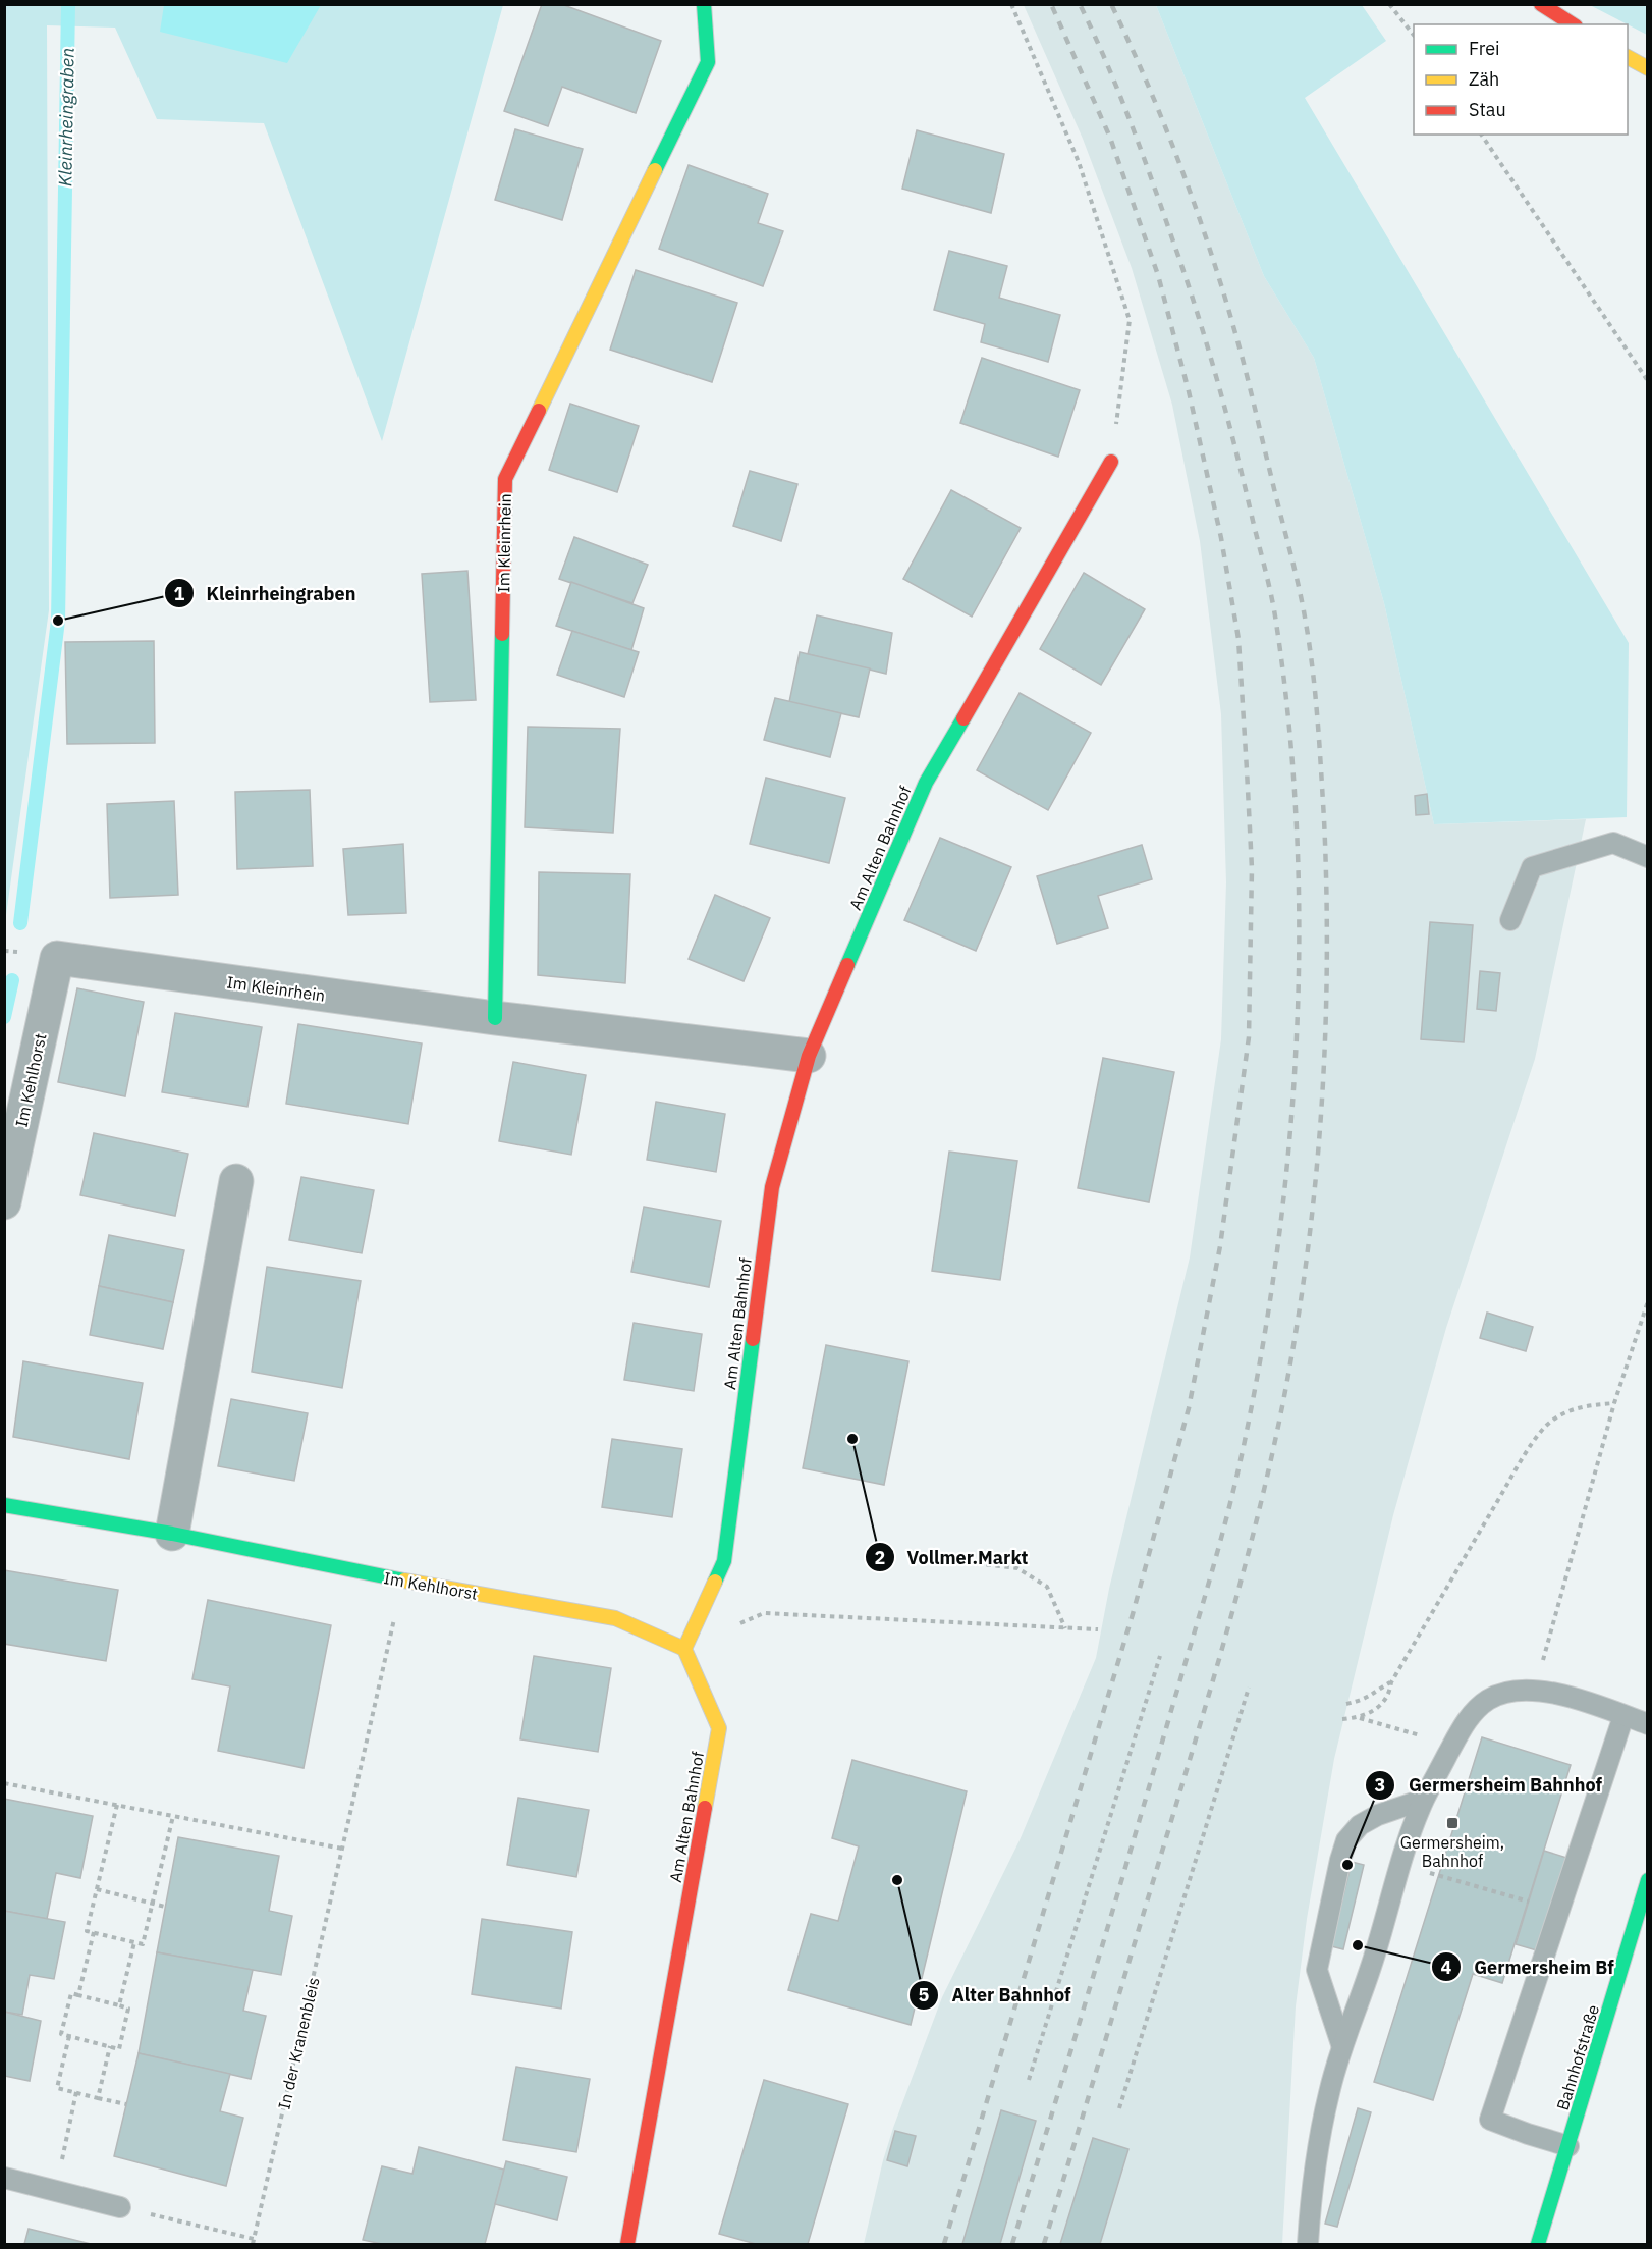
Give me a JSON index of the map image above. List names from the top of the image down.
{
  "streets": {
    "street": [
      "Im Kleinrhein",
      "Am Alten Bahnhof",
      "Im Kehlhorst",
      "Bahnhofstraße"
    ],
    "path": ["In der Kranenbleis"]
  },
  "crossings": [
    ["Im Kleinrhein", "Am Alten Bahnhof"],
    ["Im Kleinrhein", "Im Kehlhorst"],
    ["Am Alten Bahnhof", "Im Kehlhorst"],
    ["Im Kehlhorst", "In der Kranenbleis"]
  ],
  "water": ["Kleinrheingraben"],
  "places": {
    "other": [
      "Kleinrheingraben",
      "Vollmer.Markt",
      "Germersheim Bahnhof",
      "Alter Bahnhof",
      "Germersheim Bf"
    ],
    "transit": ["Germersheim, Bahnhof"]
  },
  "legend": ["Frei", "Zäh", "Stau"]
}
